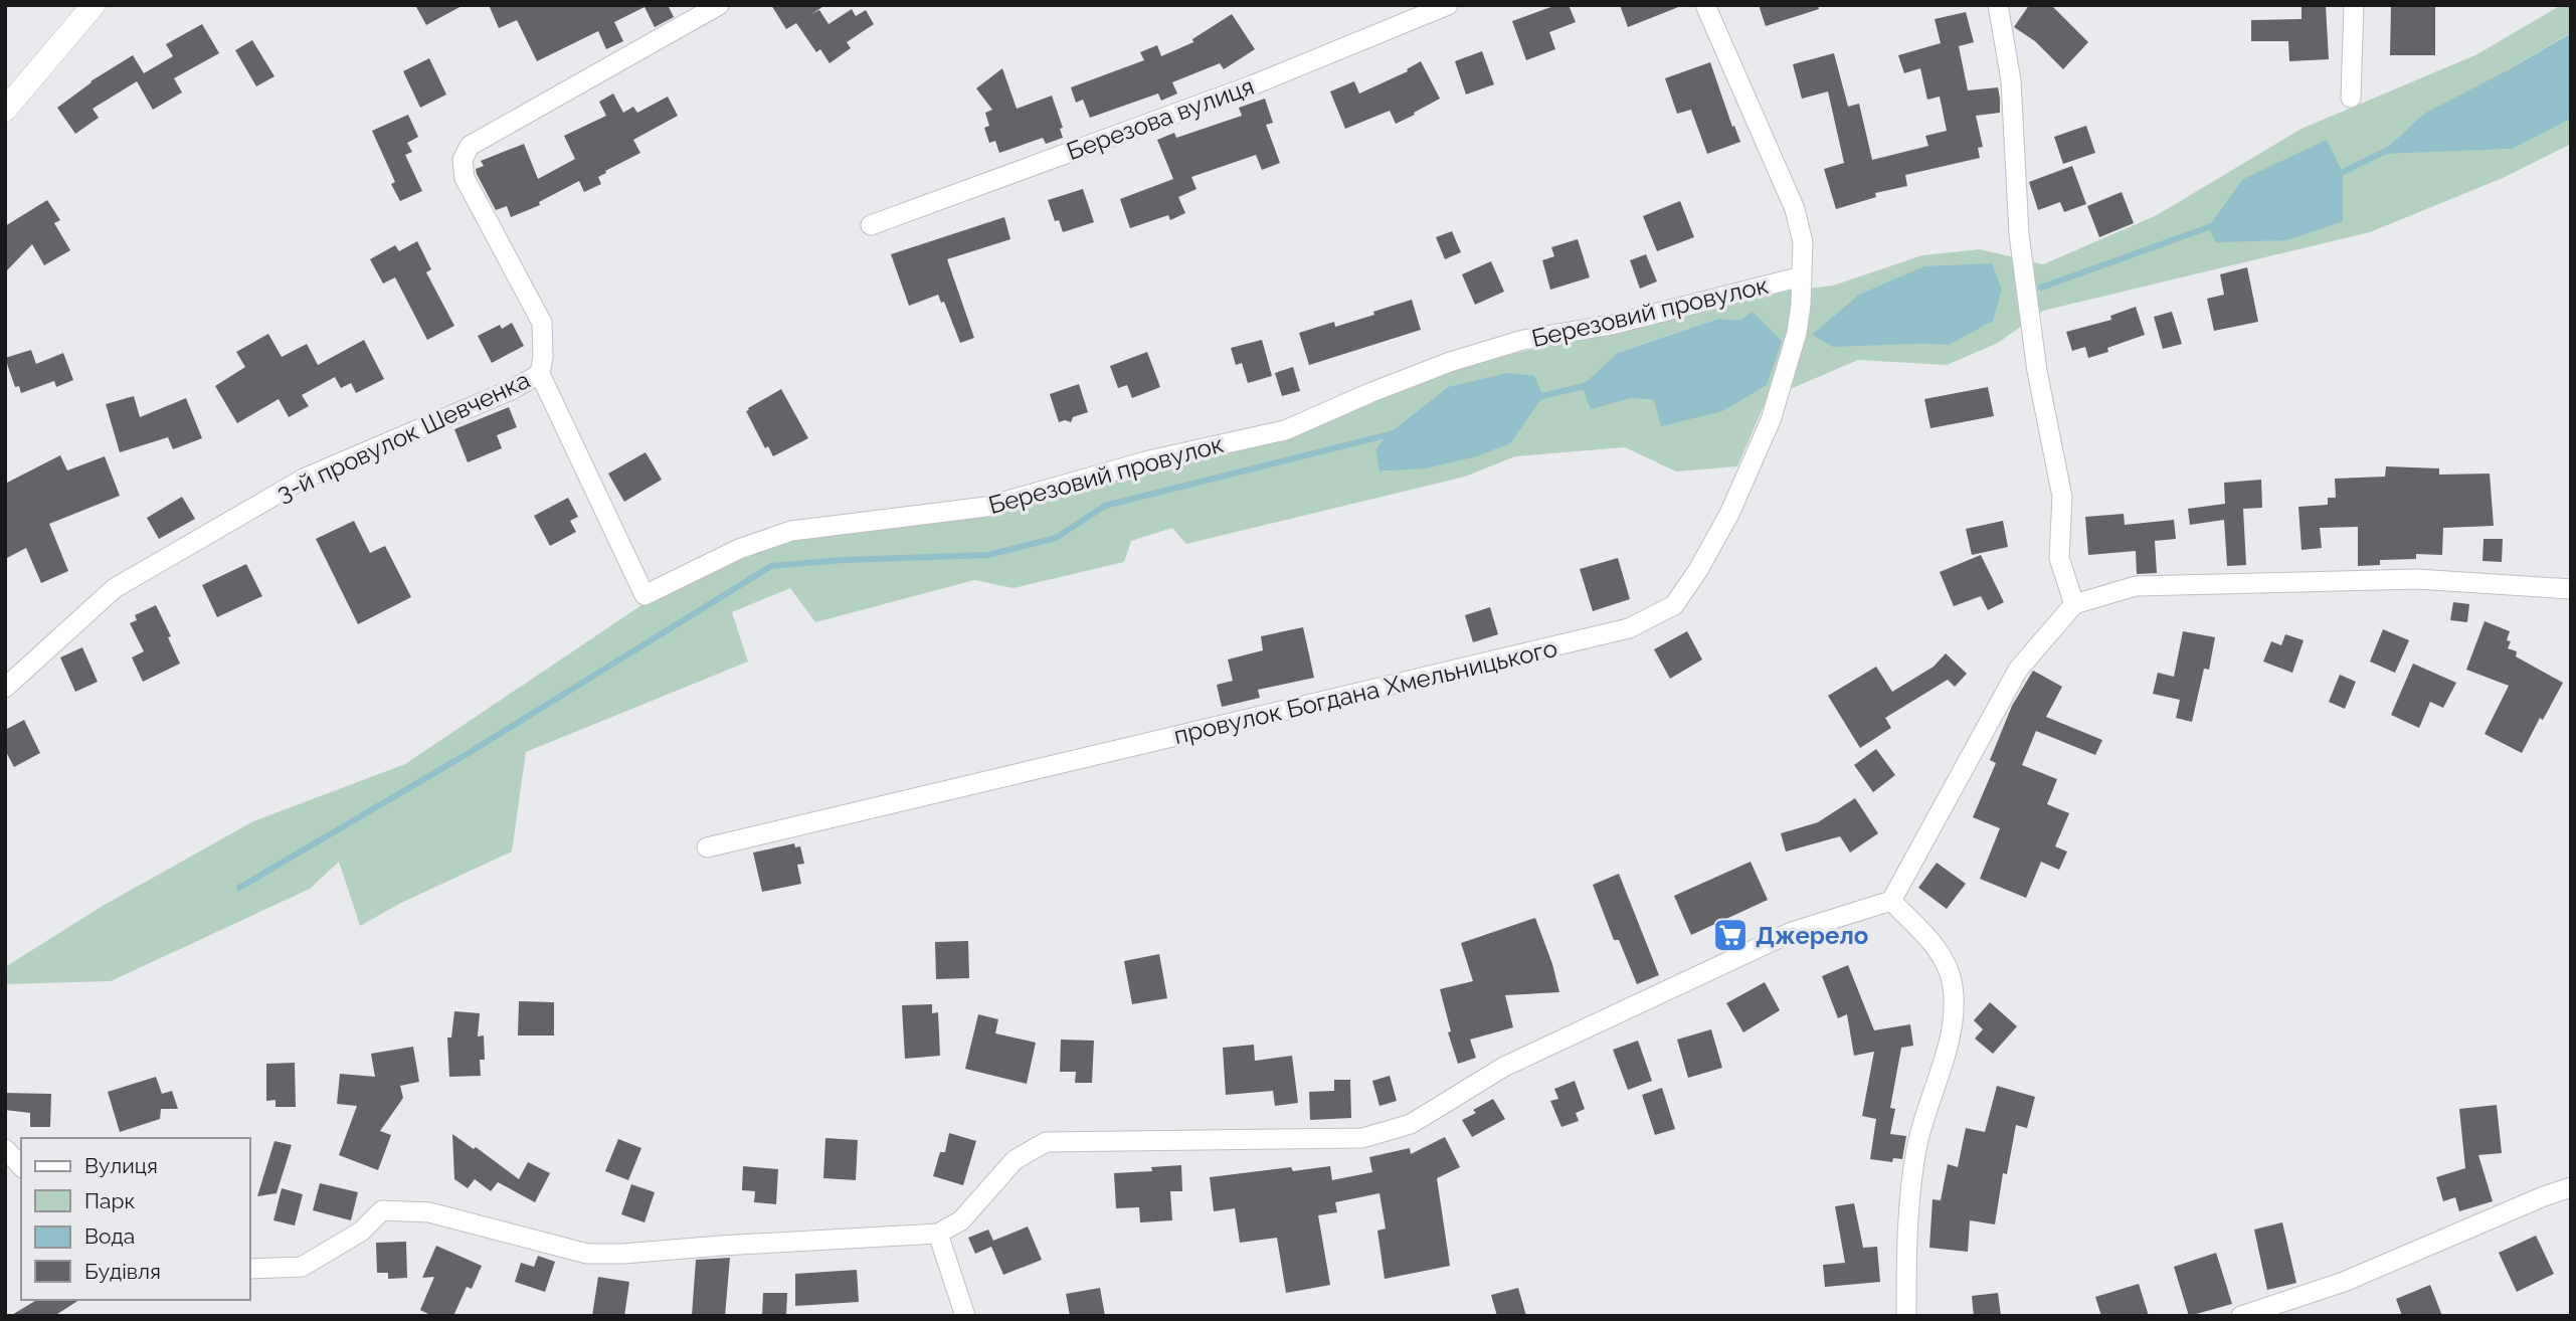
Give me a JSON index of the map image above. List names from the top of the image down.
{
  "streets": {
    "street": [
      "Березова вулиця",
      "Березовий провулок",
      "3-й провулок Шевченка",
      "провулок Богдана Хмельницького"
    ]
  },
  "crossings": [
    ["Березовий провулок", "3-й провулок Шевченка"],
    ["Березовий провулок", "провулок Богдана Хмельницького"]
  ],
  "places": {
    "supermarket": ["Джерело"]
  },
  "legend": [
    "Вулиця",
    "Парк",
    "Вода",
    "Будівля"
  ]
}
